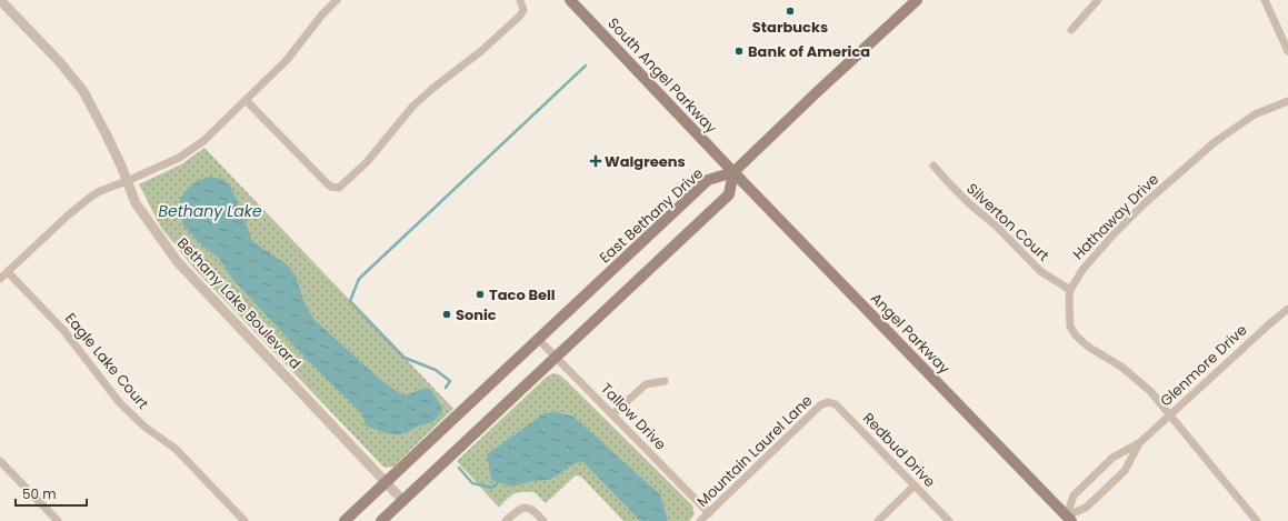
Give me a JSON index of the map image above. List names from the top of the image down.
{
  "streets": {
    "main road": ["South Angel Parkway", "East Bethany Drive", "Angel Parkway"],
    "street": [
      "Hathaway Drive",
      "Silverton Court",
      "Bethany Lake Boulevard",
      "Eagle Lake Court",
      "Glenmore Drive",
      "Tallow Drive",
      "Redbud Drive",
      "Mountain Laurel Lane"
    ]
  },
  "crossings": [
    ["South Angel Parkway", "East Bethany Drive"],
    ["South Angel Parkway", "Angel Parkway"],
    ["East Bethany Drive", "Bethany Lake Boulevard"],
    ["East Bethany Drive", "Angel Parkway"],
    ["East Bethany Drive", "Tallow Drive"],
    ["Hathaway Drive", "Silverton Court"],
    ["Hathaway Drive", "Glenmore Drive"],
    ["Angel Parkway", "Glenmore Drive"],
    ["Tallow Drive", "Mountain Laurel Lane"],
    ["Redbud Drive", "Mountain Laurel Lane"]
  ],
  "water": ["Bethany Lake"],
  "places": {
    "other": [
      "Starbucks",
      "Bank of America",
      "Taco Bell",
      "Sonic"
    ],
    "health": ["Walgreens"]
  },
  "scale_bar": "50 m"
}
